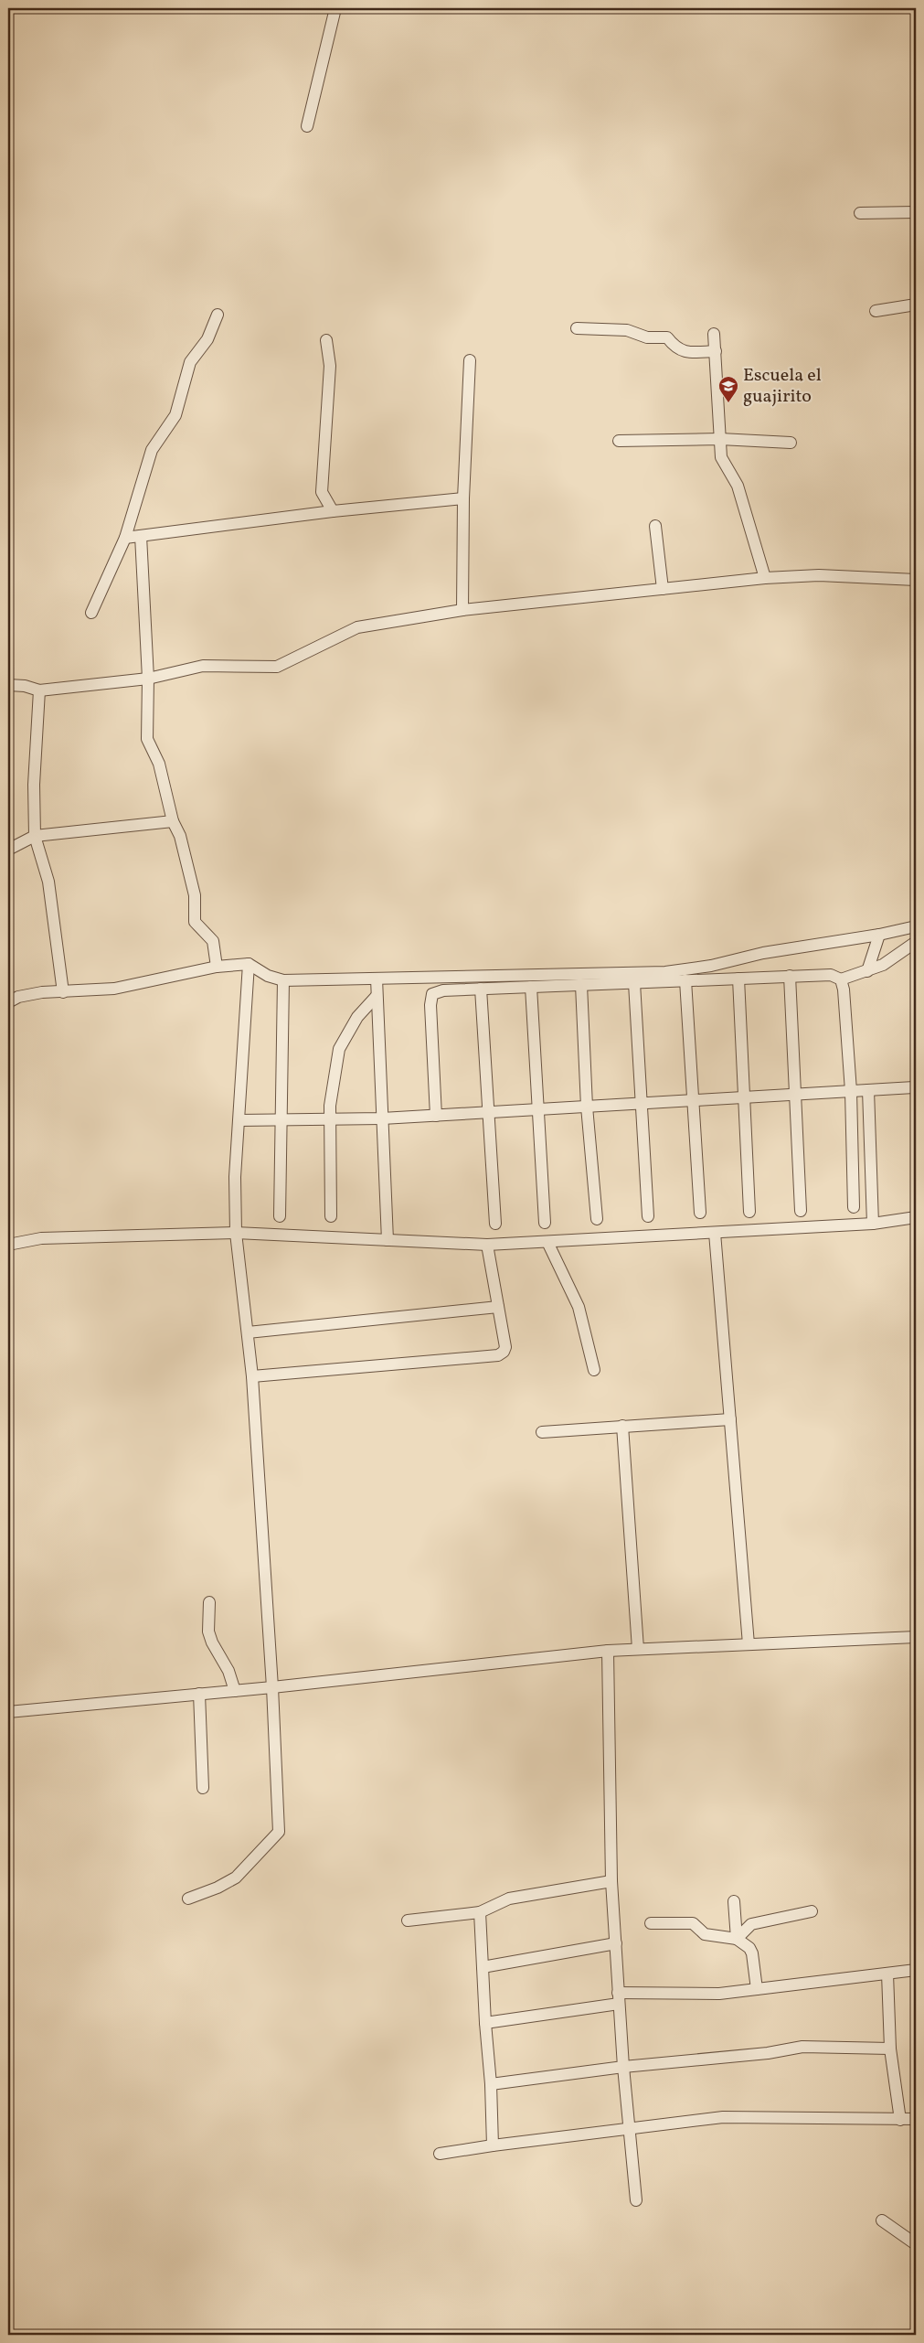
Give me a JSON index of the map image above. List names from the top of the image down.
{
  "places": {
    "school or university": ["Escuela el guajirito"]
  }
}
